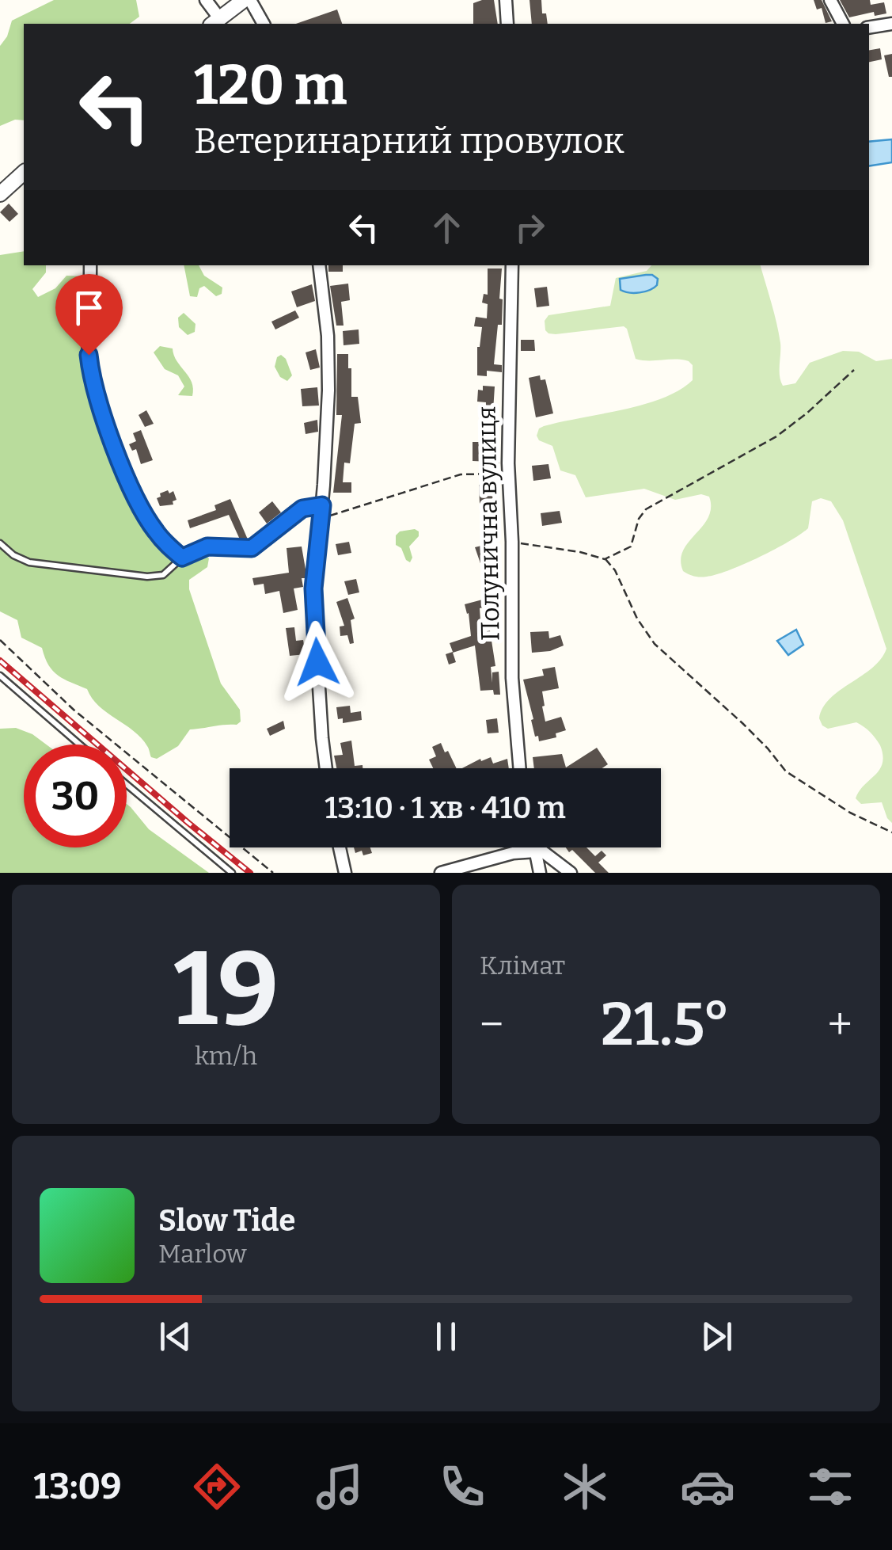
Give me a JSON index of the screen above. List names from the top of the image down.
{
  "streets": {
    "street": ["Полунична вулиця"]
  },
  "page": {
    "turn": ["120 m", "Ветеринарний провулок"],
    "limit": "30",
    "trip": "13:10 · 1 хв · 410 m",
    "tile": [
      ["19", "km/h"],
      "Клімат"
    ],
    "heat": ["−", "21.5°", "+"],
    "song": ["Slow Tide", "Marlow"],
    "tabs": "13:09"
  }
}
